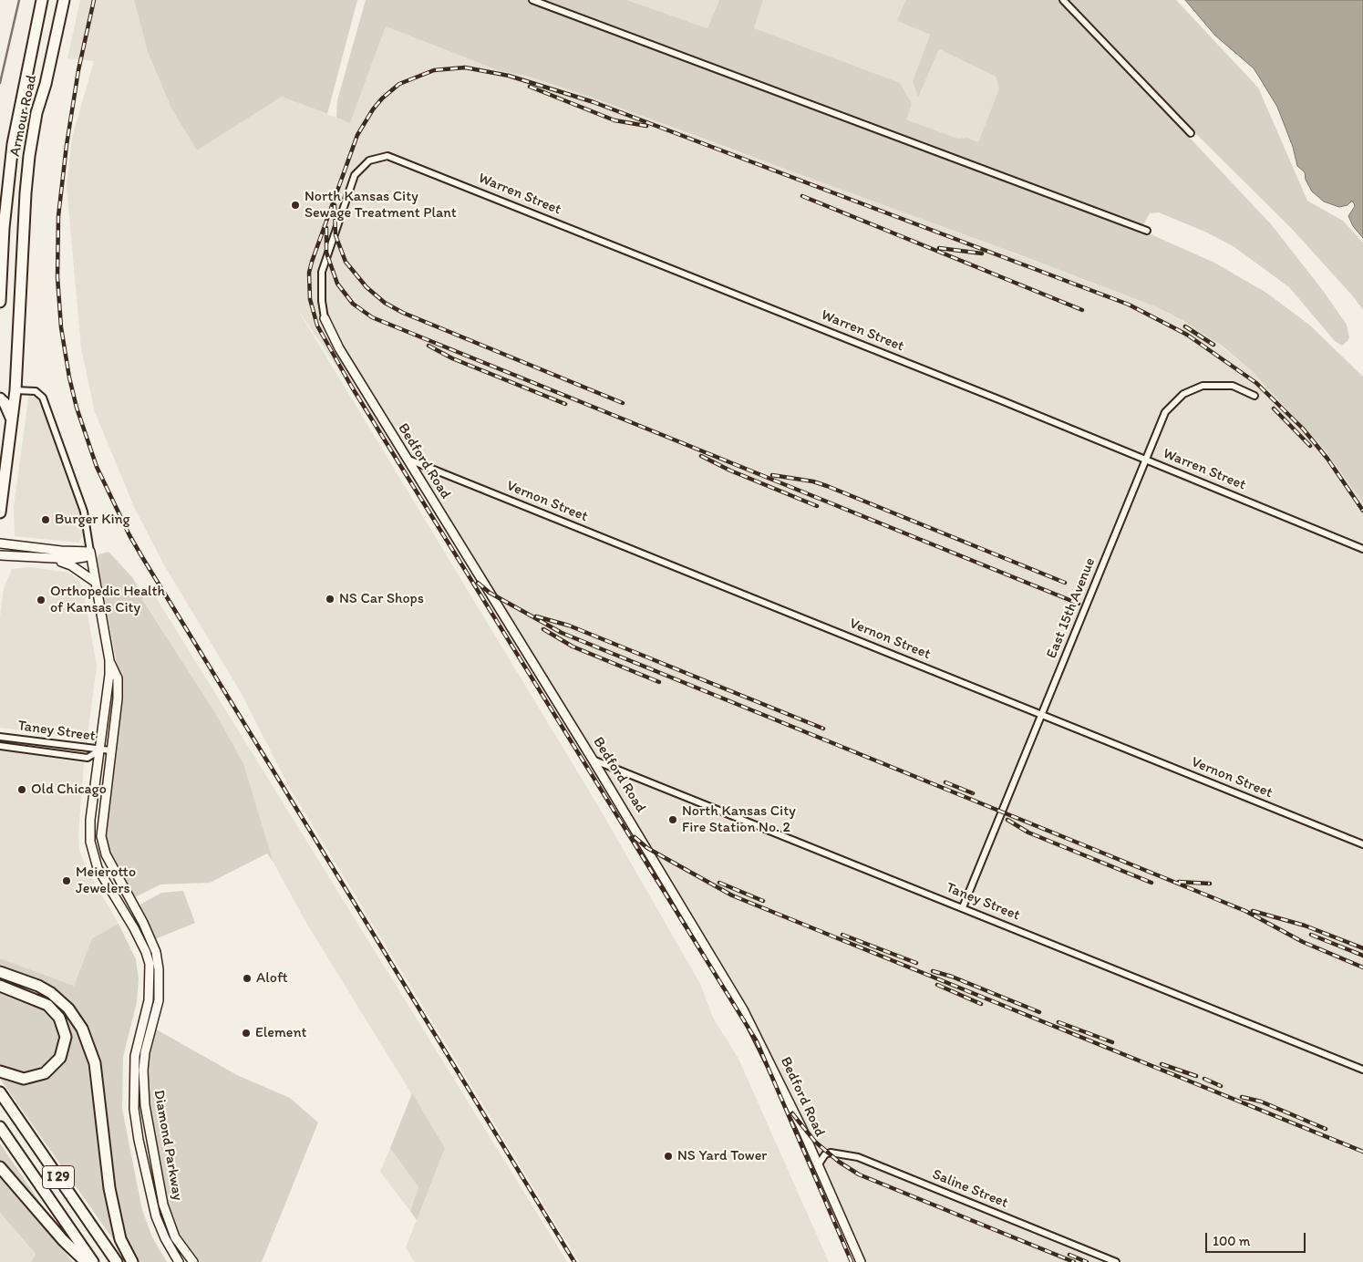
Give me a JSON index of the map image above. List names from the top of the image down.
{
  "streets": {
    "highway": ["Armour Road", "I 29"],
    "street": [
      "Warren Street",
      "Bedford Road",
      "Vernon Street",
      "East 15th Avenue",
      "Taney Street",
      "Diamond Parkway",
      "Saline Street"
    ]
  },
  "crossings": [
    ["Armour Road", "Diamond Parkway"],
    ["Warren Street", "Bedford Road"],
    ["Warren Street", "East 15th Avenue"],
    ["Bedford Road", "Vernon Street"],
    ["Bedford Road", "Taney Street"],
    ["Bedford Road", "Saline Street"],
    ["Vernon Street", "East 15th Avenue"],
    ["East 15th Avenue", "Taney Street"],
    ["Taney Street", "Diamond Parkway"]
  ],
  "places": [
    "North Kansas City Sewage Treatment Plant",
    "Burger King",
    "NS Car Shops",
    "Orthopedic Health of Kansas City",
    "Old Chicago",
    "North Kansas City Fire Station No. 2",
    "Meierotto Jewelers",
    "Aloft",
    "Element",
    "NS Yard Tower"
  ],
  "scale_bar": "100 m"
}
